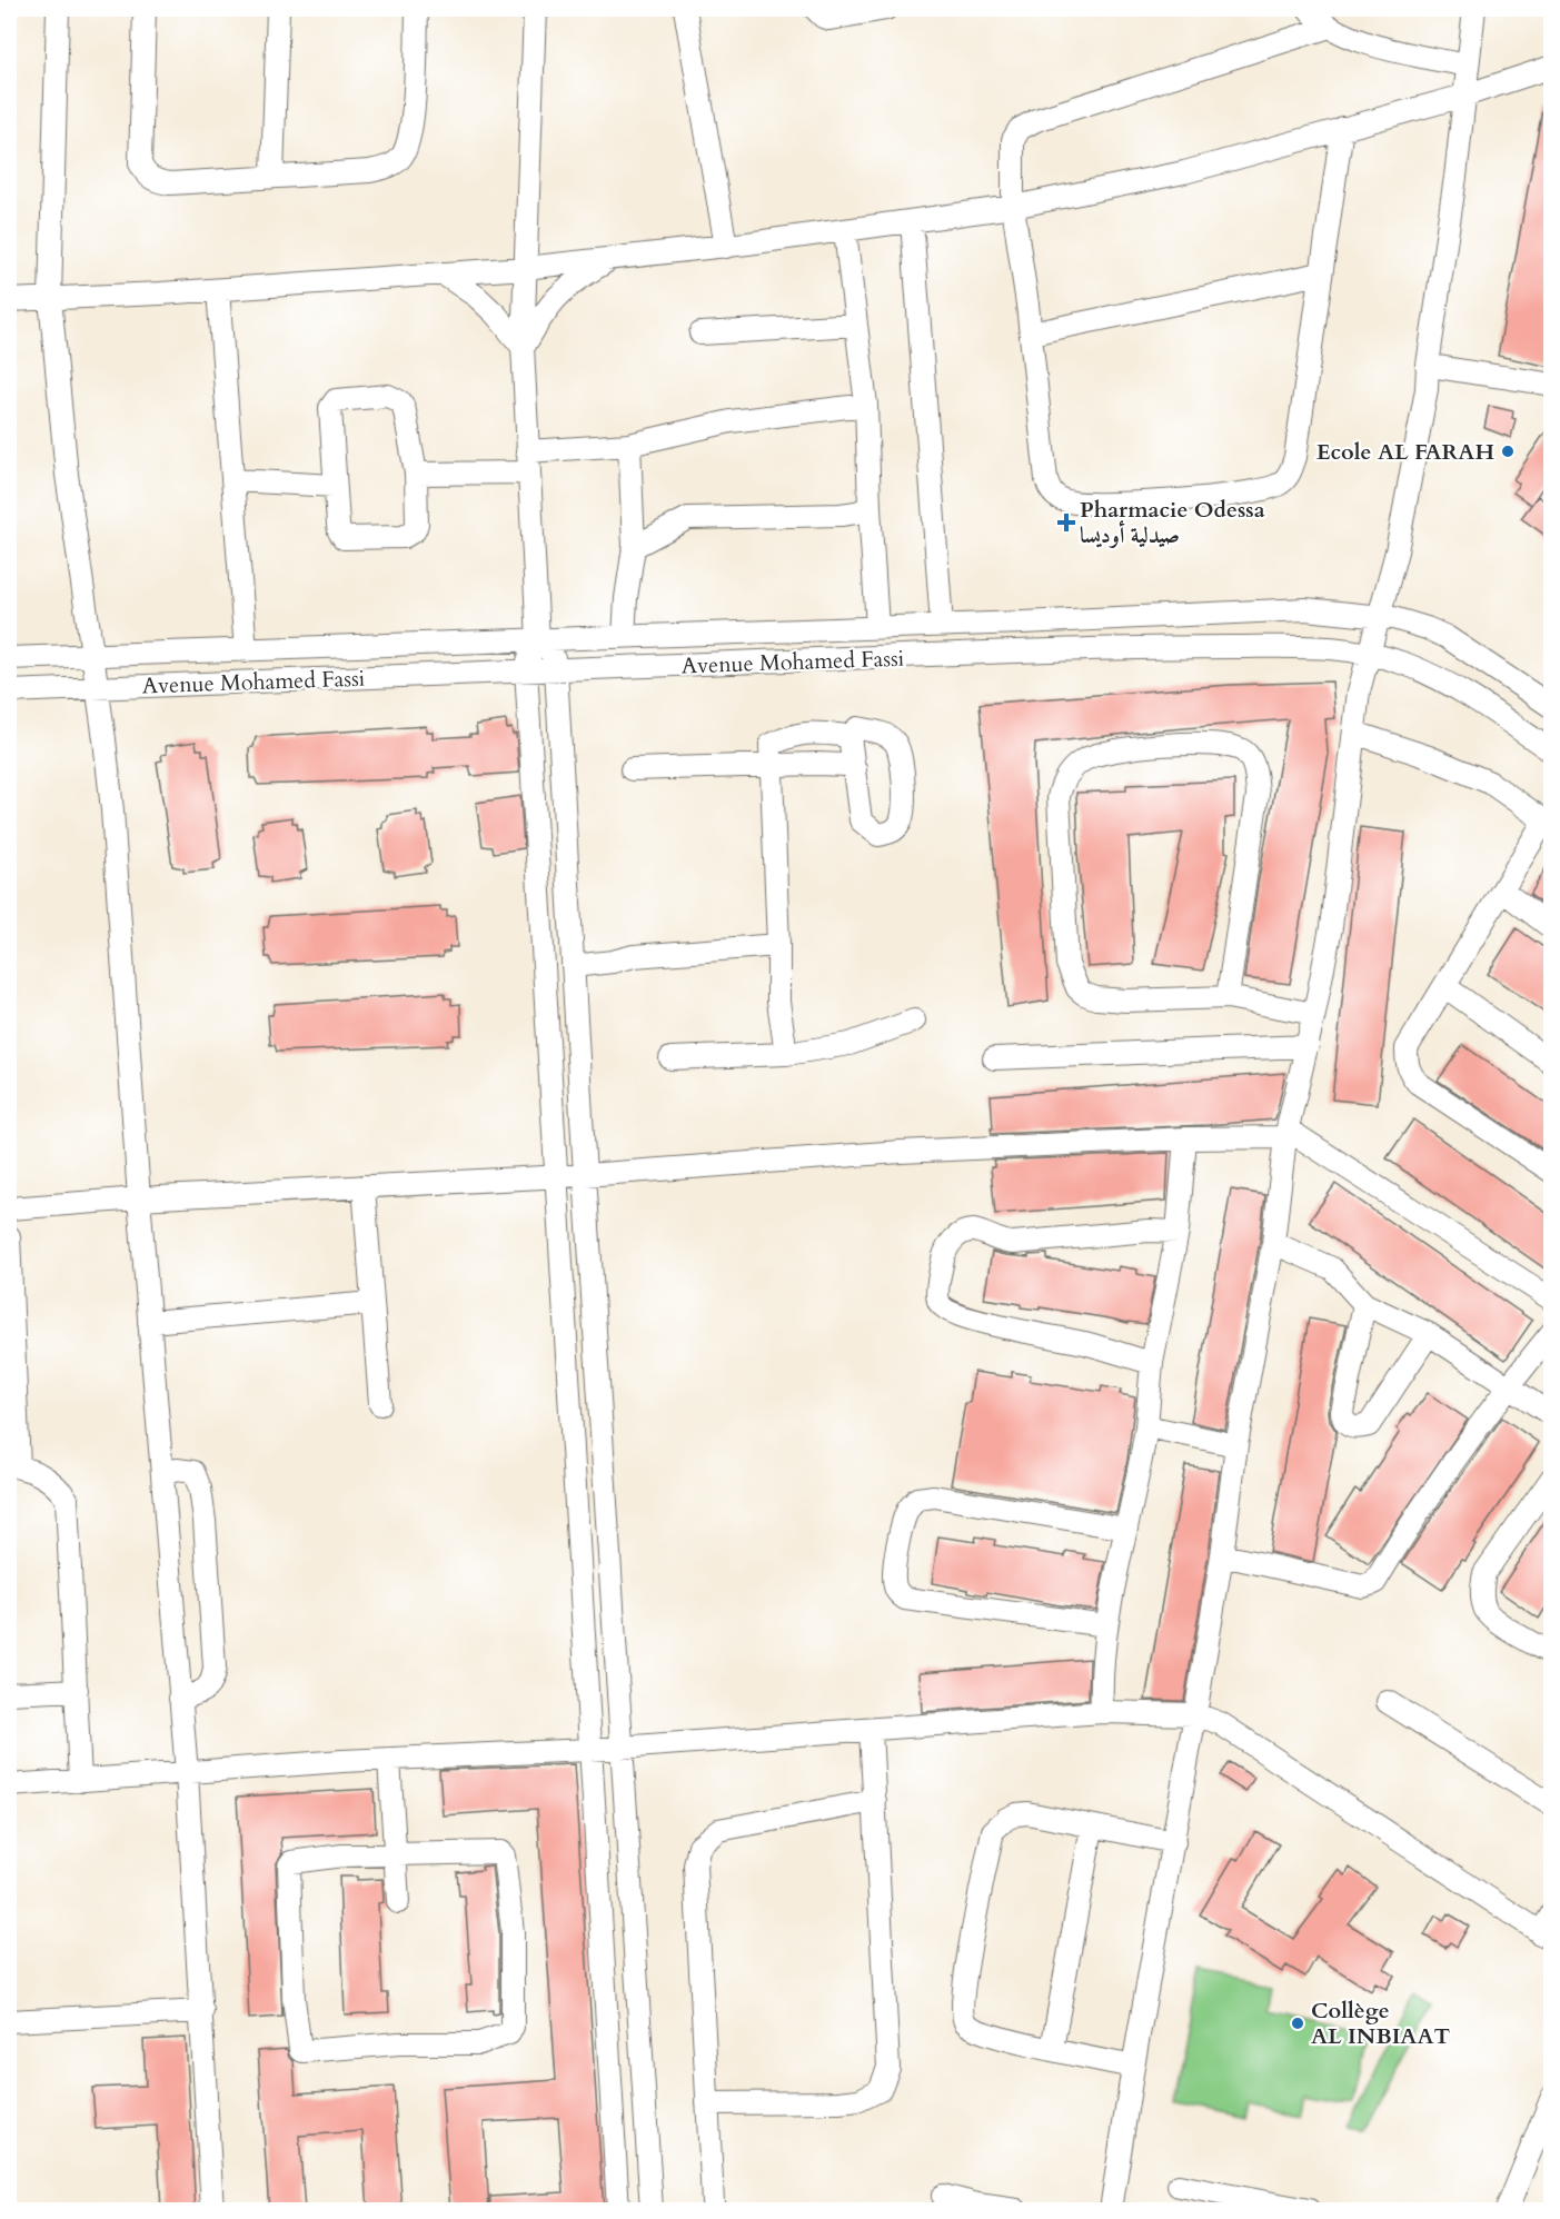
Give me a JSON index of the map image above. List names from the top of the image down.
{
  "streets": {
    "street": ["Avenue Mohamed Fassi"]
  },
  "places": {
    "other": ["Ecole AL FARAH", "Collège AL INBIAAT"],
    "health": ["Pharmacie Odessa صيدلية أوديسا"]
  }
}
